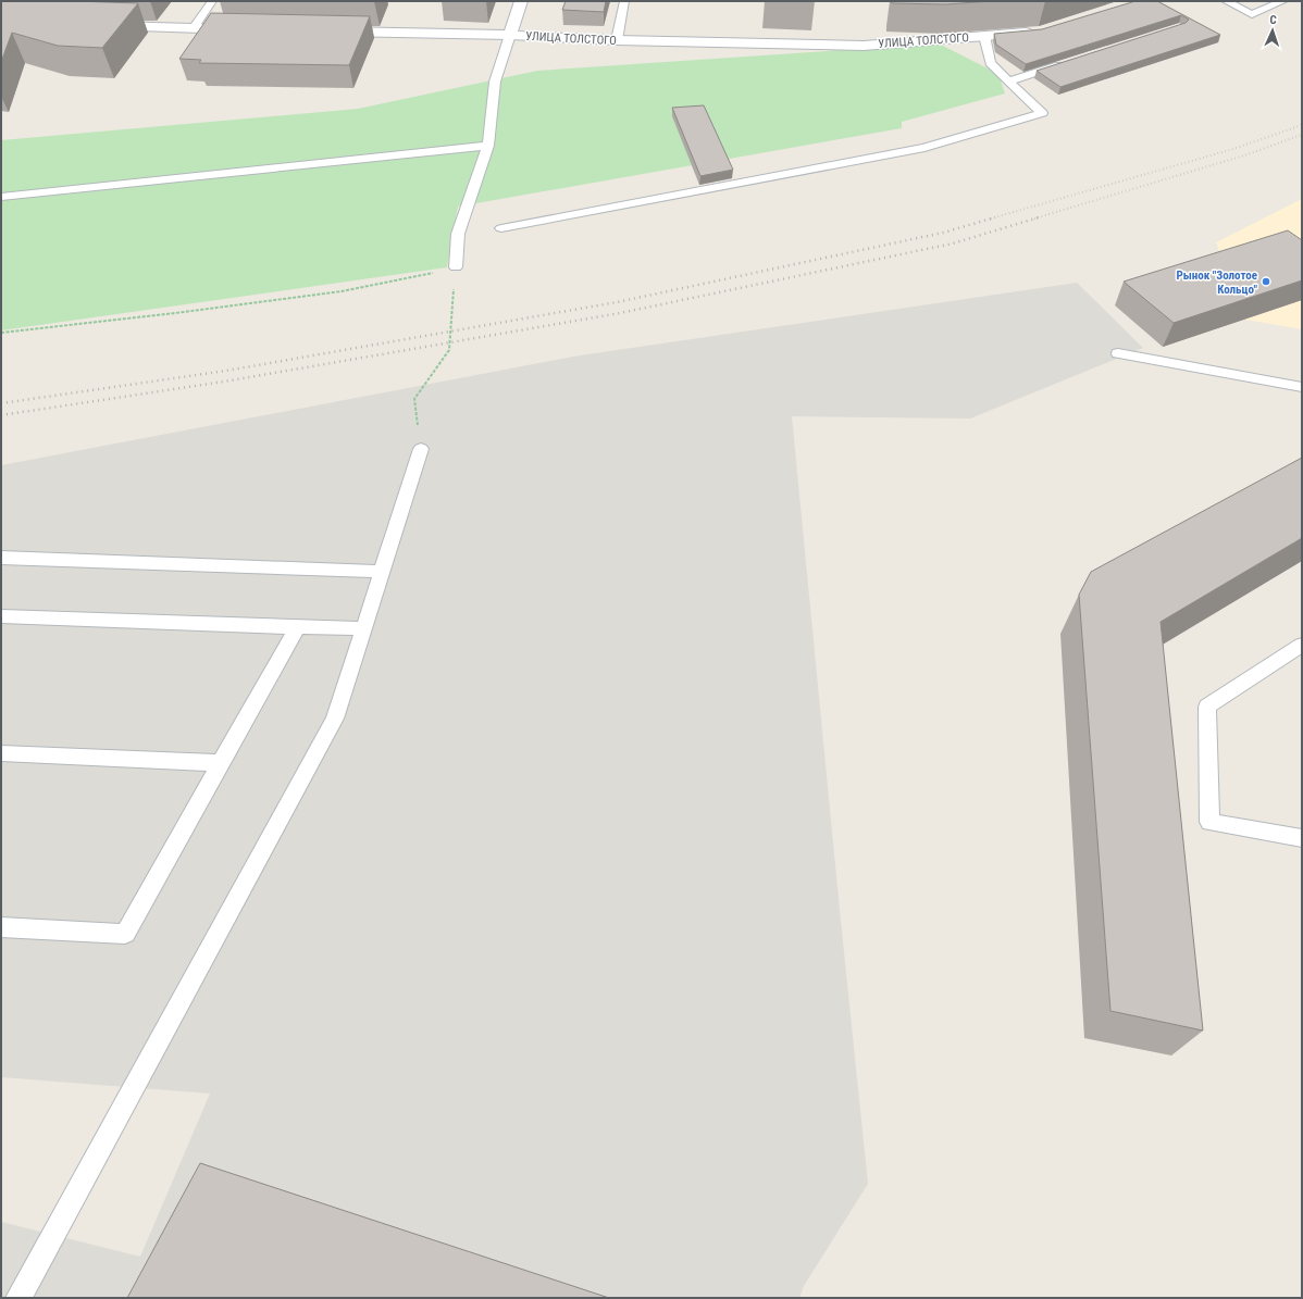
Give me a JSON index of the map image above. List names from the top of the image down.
{
  "streets": {
    "street": ["УЛИЦА ТОЛСТОГО"]
  },
  "places": ["Рынок \"Золотое Кольцо\""],
  "north": "top"
}
